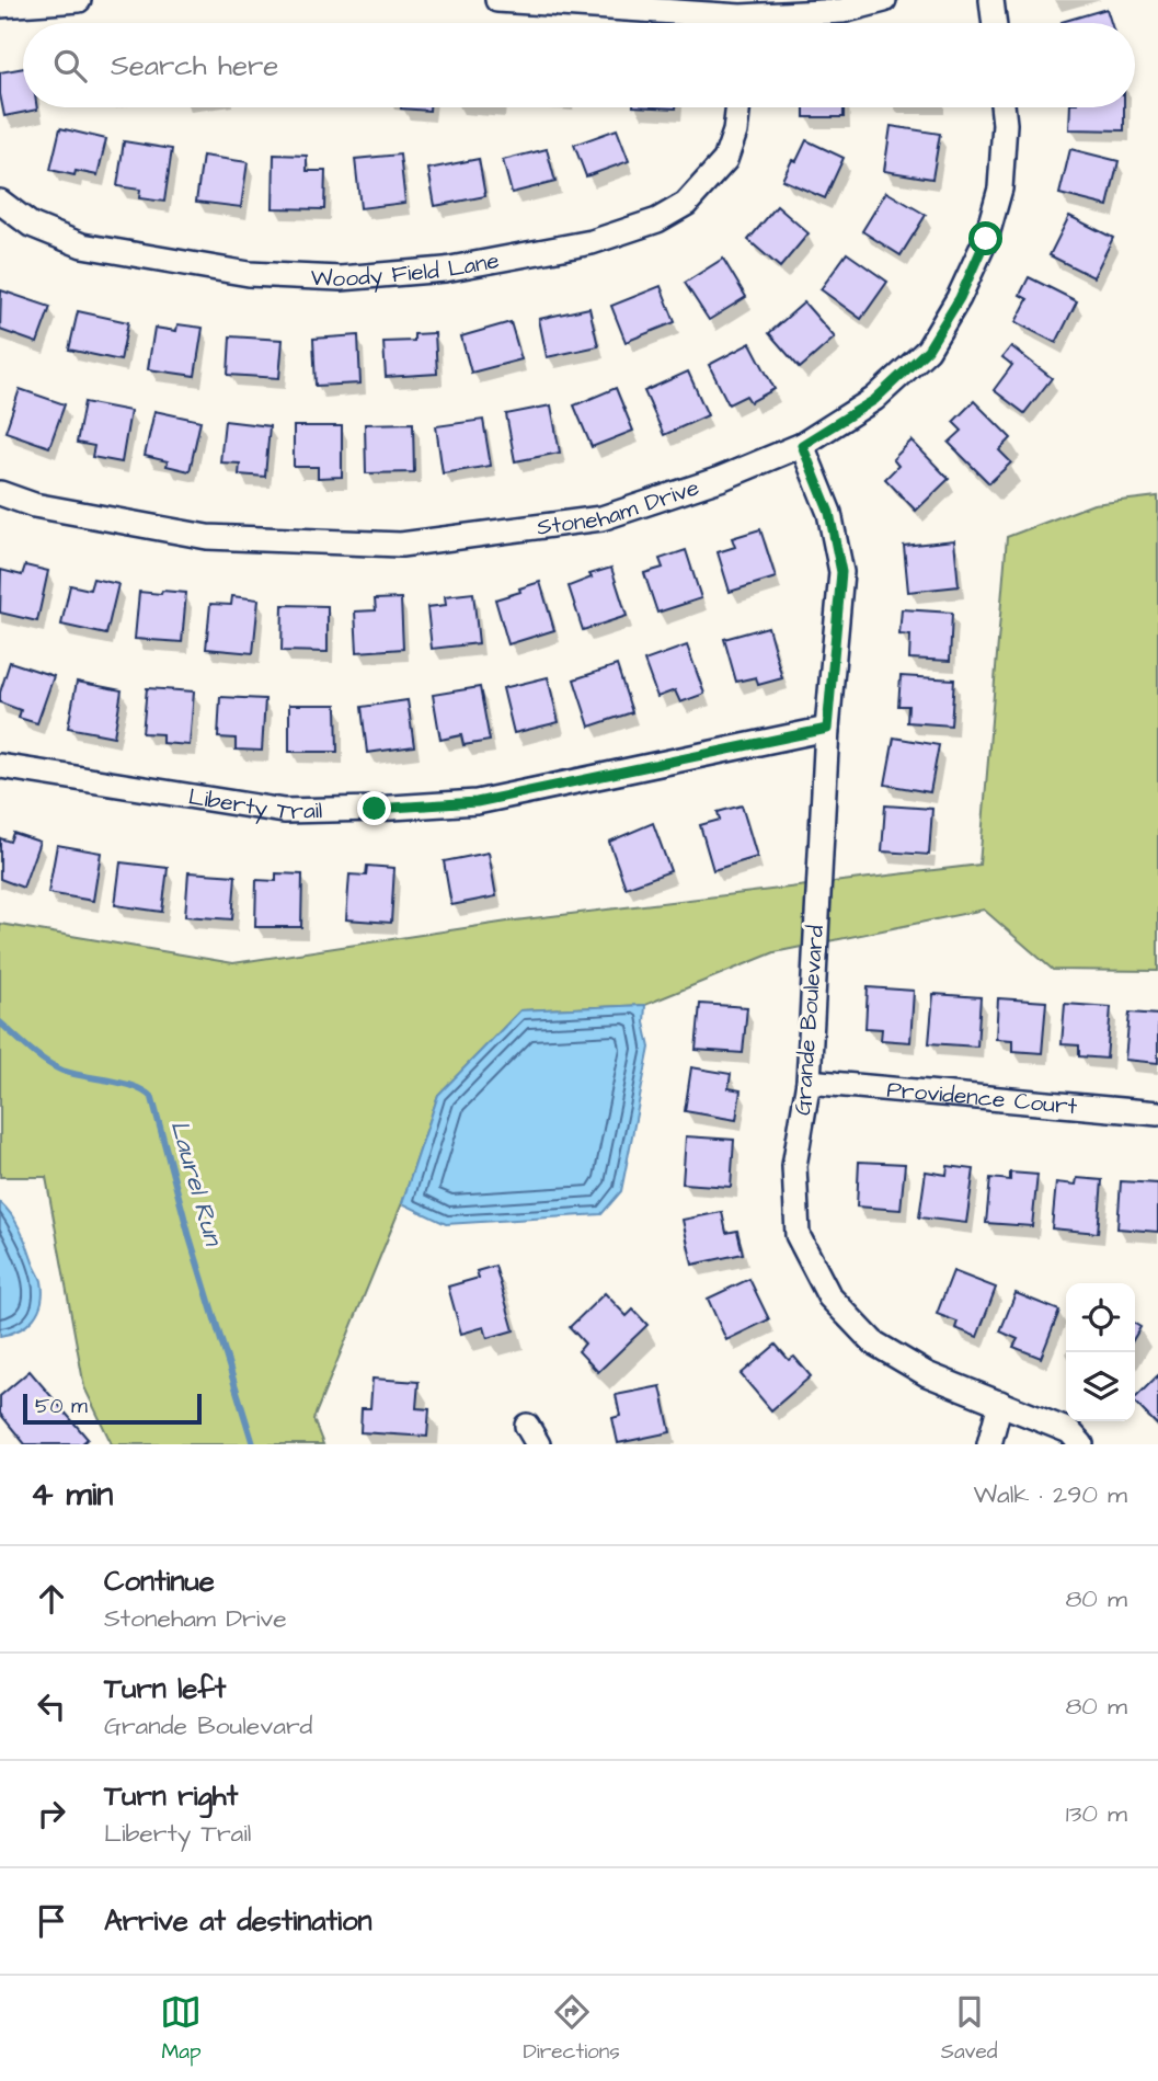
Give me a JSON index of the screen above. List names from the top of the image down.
{
  "streets": {
    "street": [
      "Woody Field Lane",
      "Stoneham Drive",
      "Liberty Trail",
      "Grande Boulevard",
      "Providence Court"
    ]
  },
  "crossings": [
    ["Stoneham Drive", "Grande Boulevard"],
    ["Liberty Trail", "Grande Boulevard"],
    ["Grande Boulevard", "Providence Court"]
  ],
  "water": ["Laurel Run"],
  "scale_bar": "50 m",
  "page": {
    "search": "Search here",
    "scale": "50 m",
    "heading": ["4 min", "Walk · 290 m"],
    "list": [
      ["Continue", "Stoneham Drive", "80 m"],
      ["Turn left", "Grande Boulevard", "80 m"],
      ["Turn right", "Liberty Trail", "130 m"],
      "Arrive at destination"
    ],
    "nav": ["Map", "Directions", "Saved"]
  }
}
